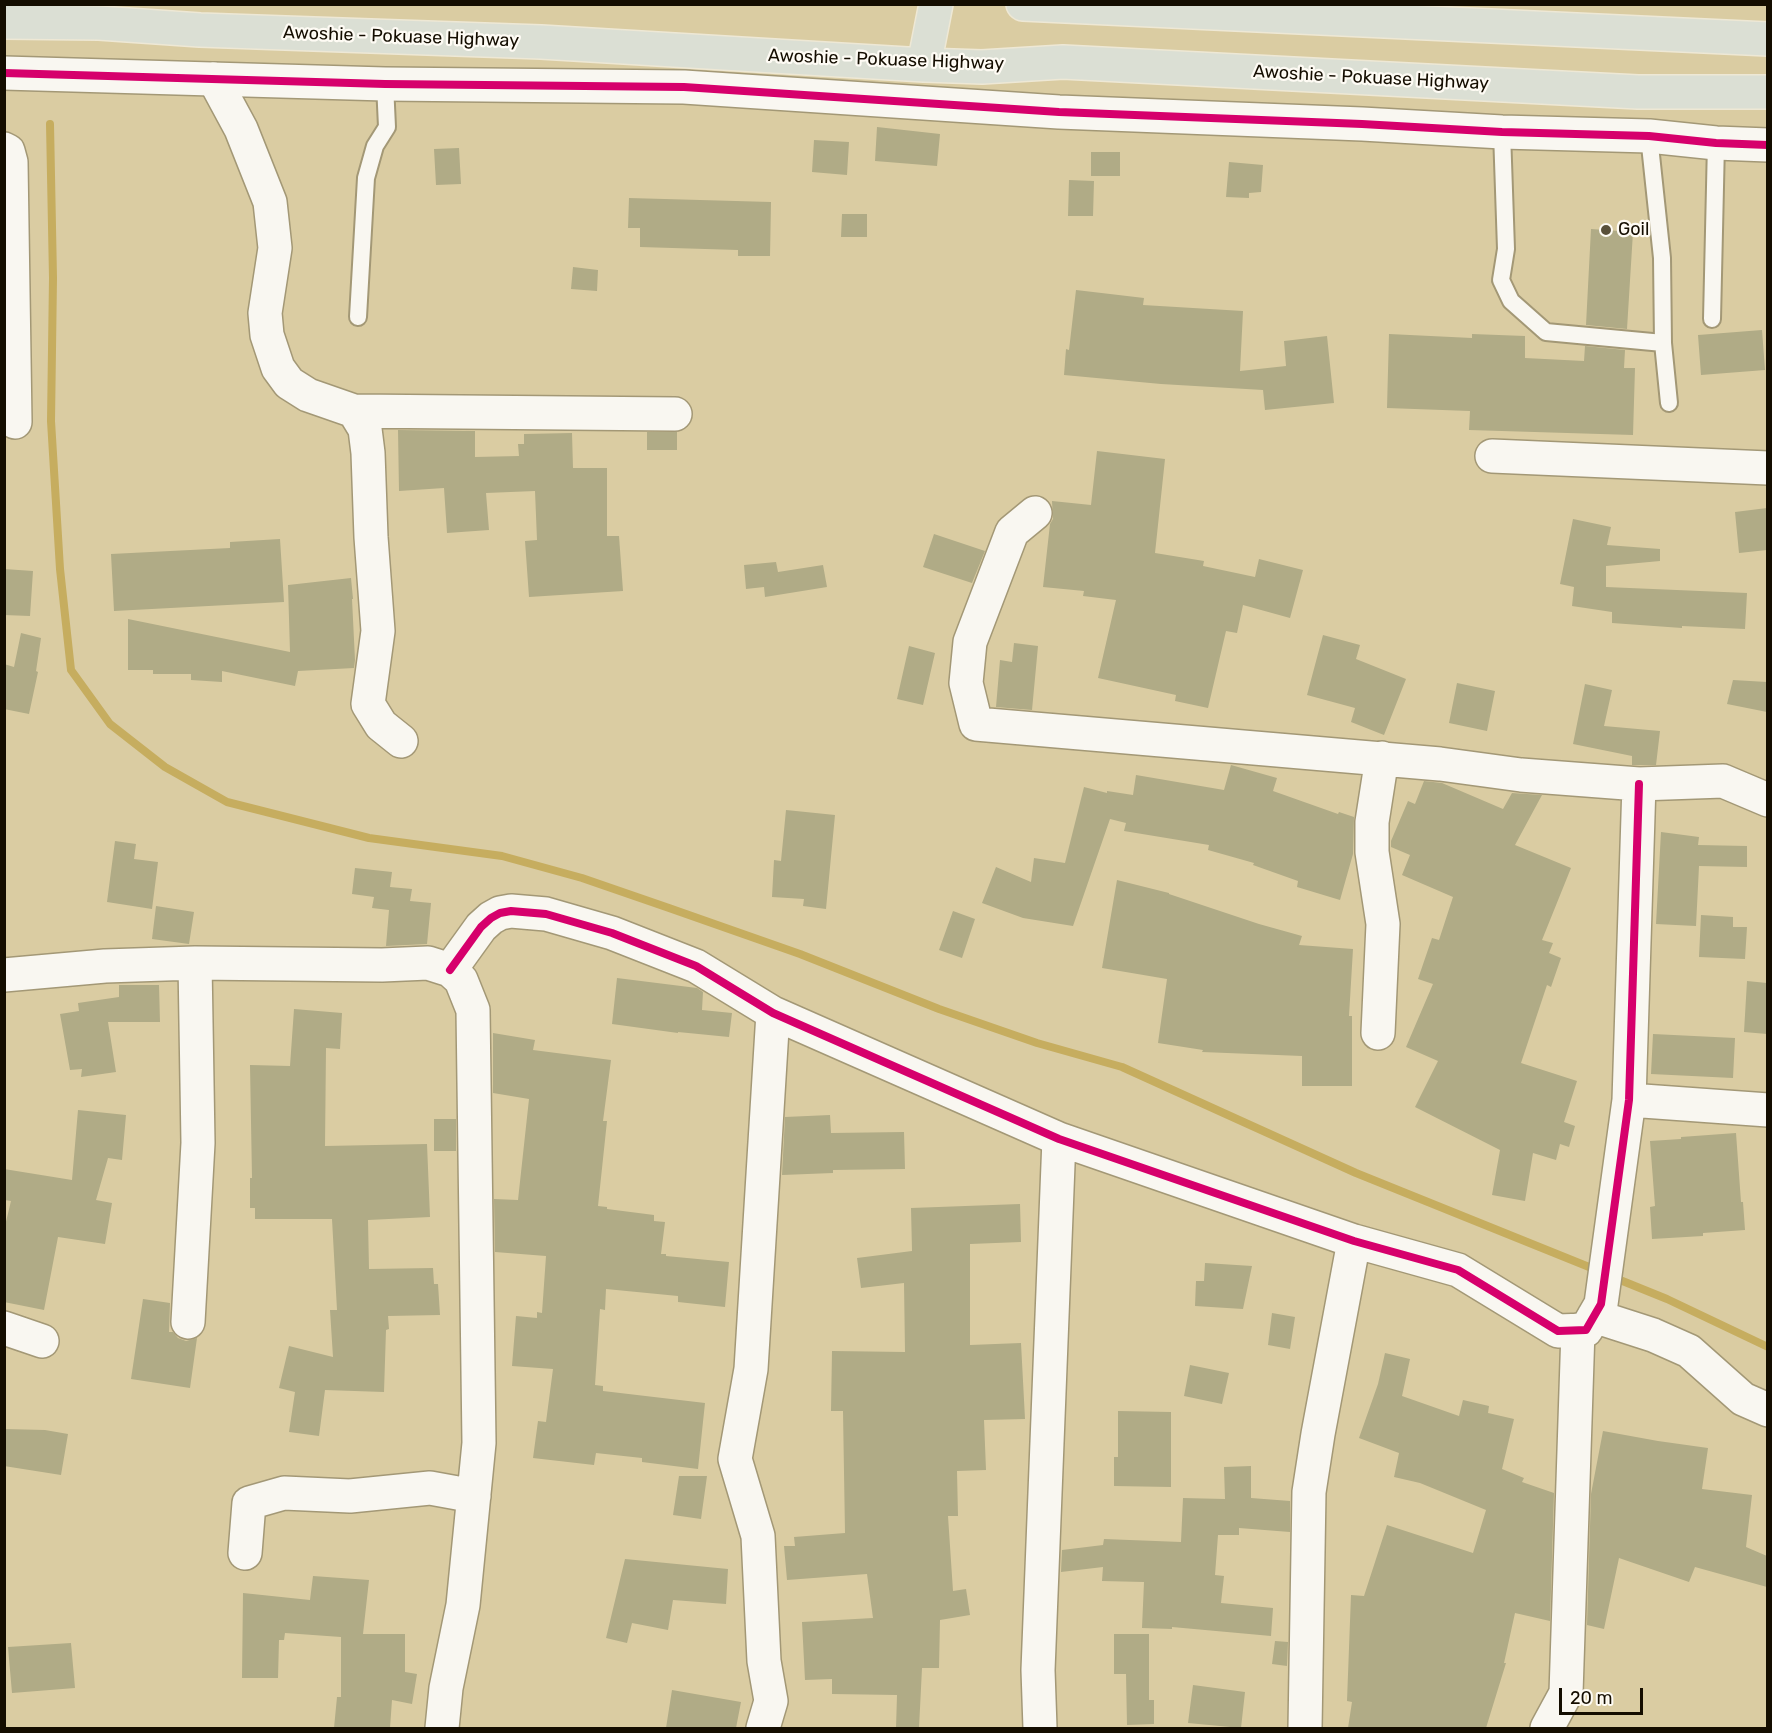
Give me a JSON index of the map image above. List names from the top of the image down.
{
  "streets": {
    "main road": ["Awoshie - Pokuase Highway"]
  },
  "places": ["Goil"],
  "scale_bar": "20 m"
}
